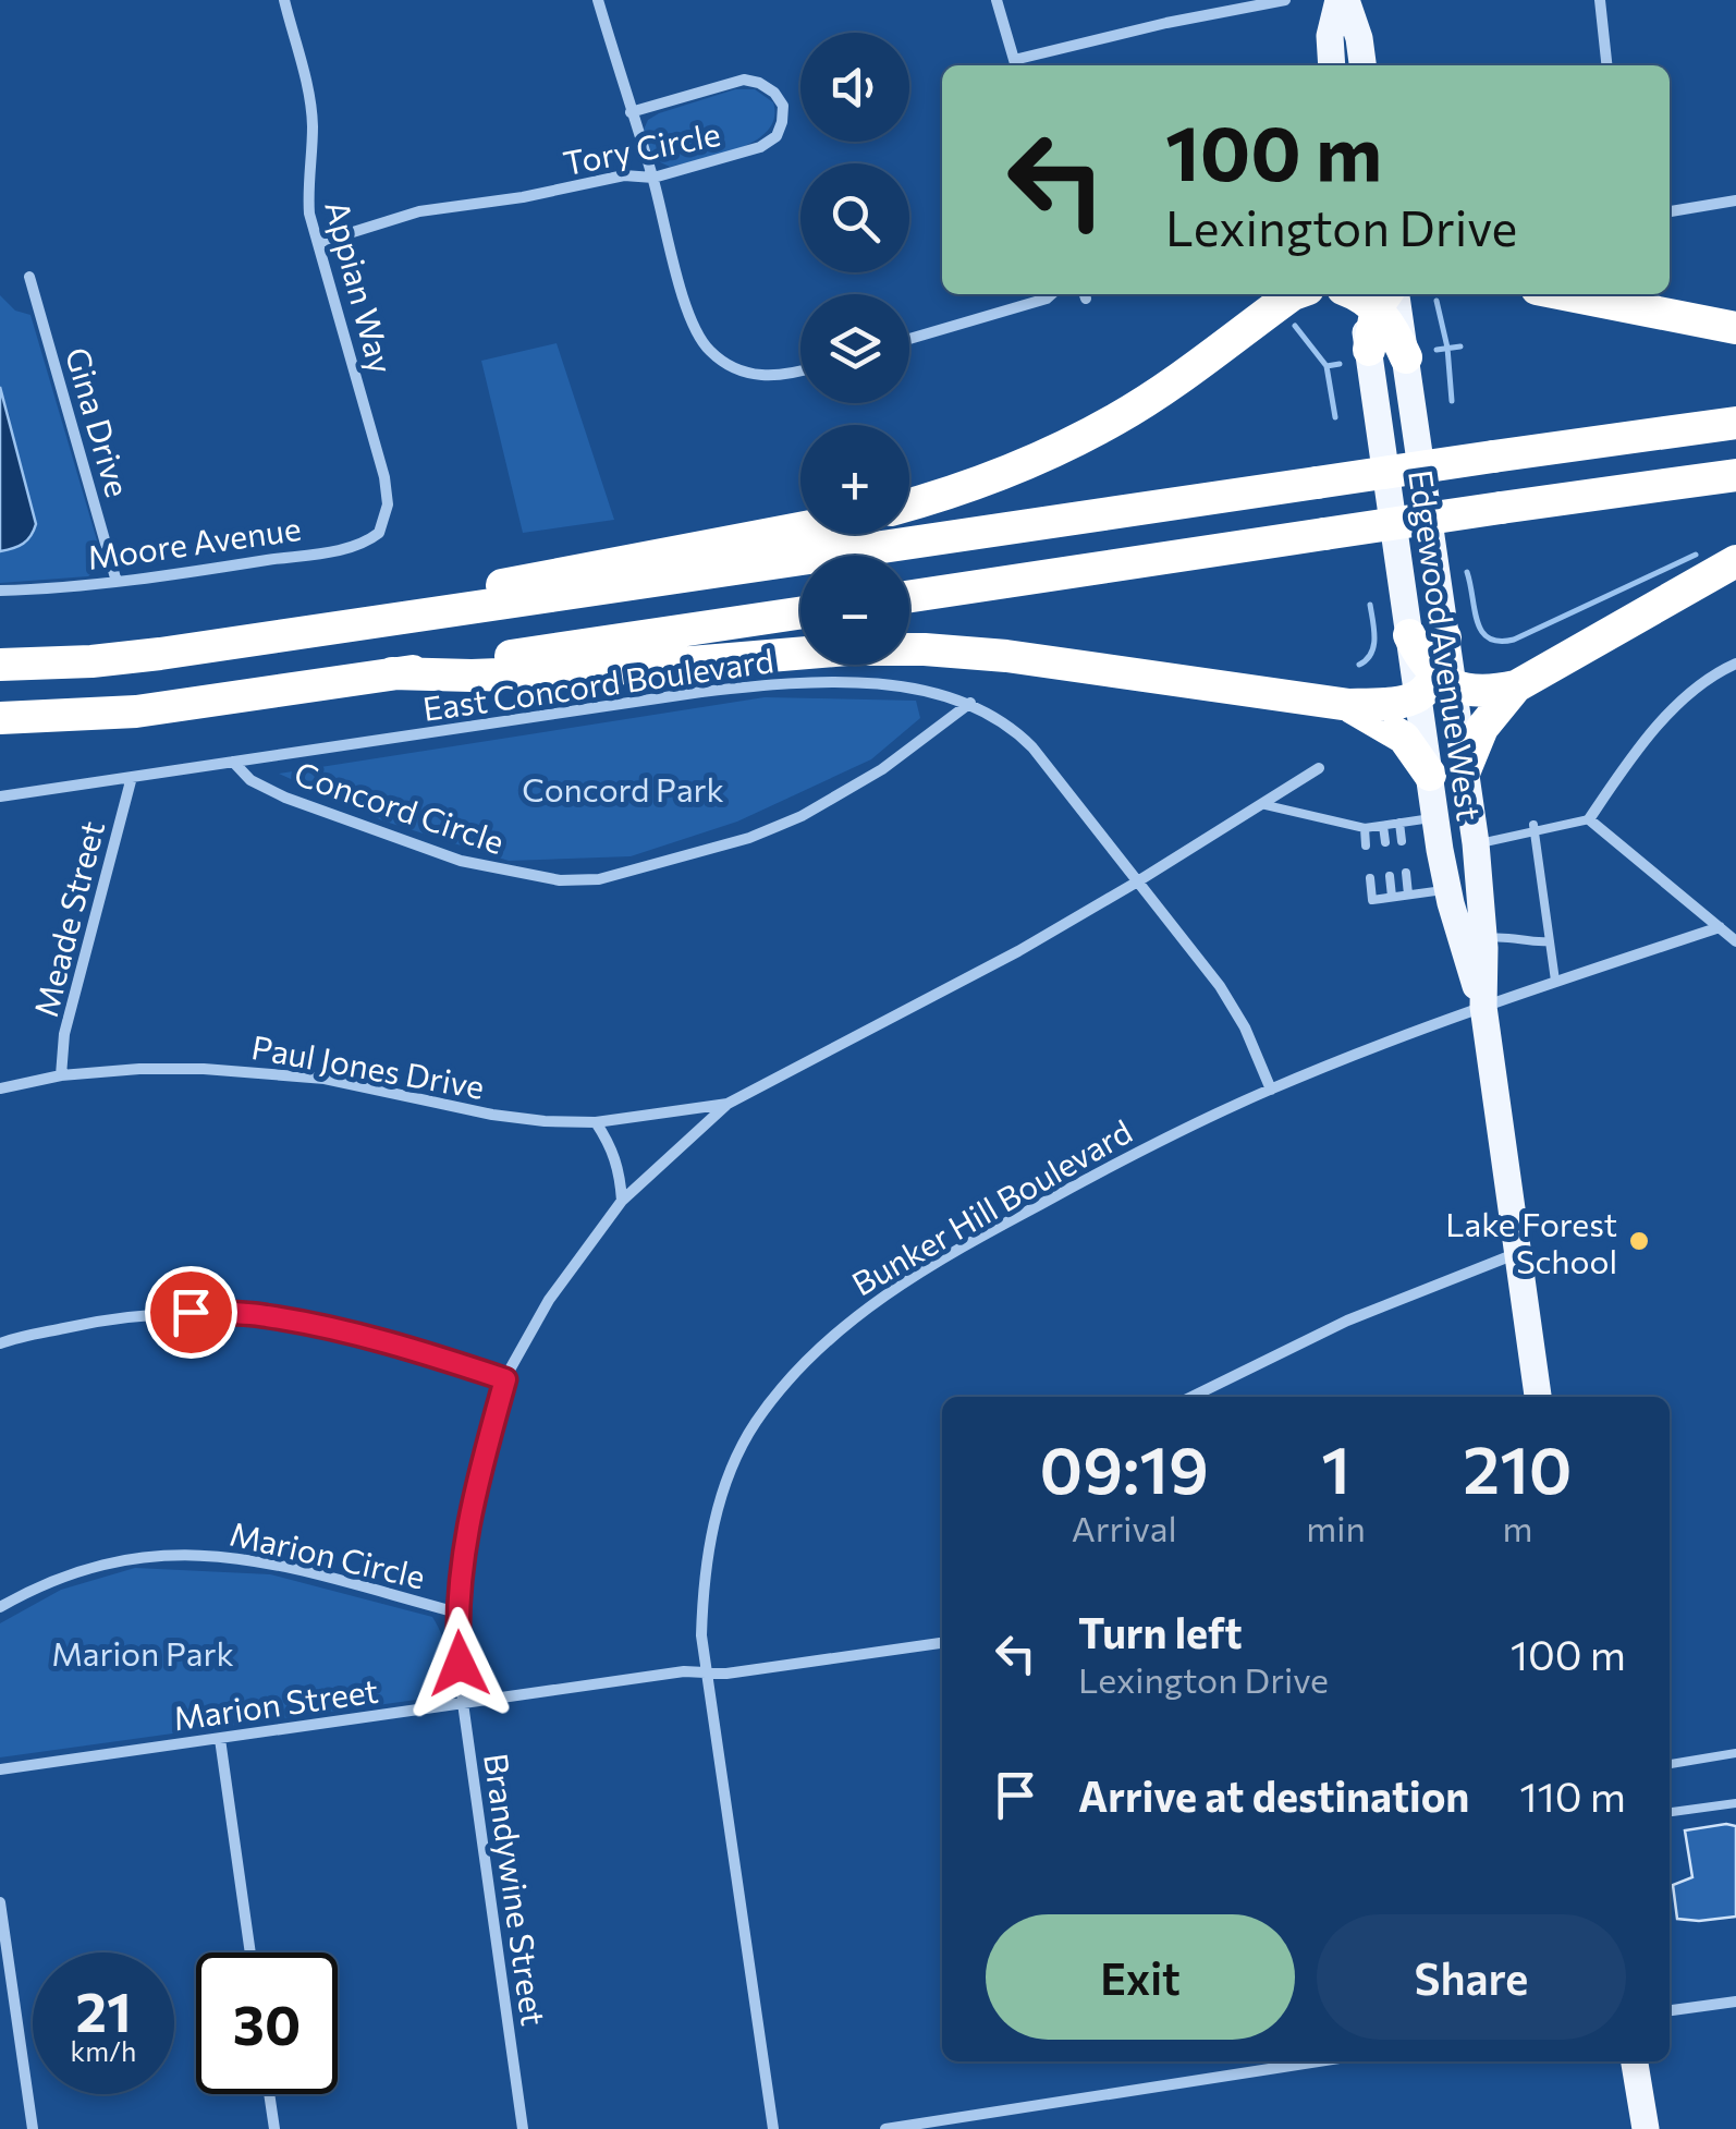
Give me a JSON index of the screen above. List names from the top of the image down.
{
  "streets": {
    "main road": ["Edgewood Avenue West"],
    "street": [
      "Tory Circle",
      "Appian Way",
      "Gina Drive",
      "Moore Avenue",
      "East Concord Boulevard",
      "Concord Circle",
      "Meade Street",
      "Paul Jones Drive",
      "Bunker Hill Boulevard",
      "Marion Circle",
      "Marion Street",
      "Brandywine Street"
    ]
  },
  "crossings": [
    ["Tory Circle", "Appian Way"],
    ["Appian Way", "Moore Avenue"],
    ["Gina Drive", "Moore Avenue"],
    ["Edgewood Avenue West", "Bunker Hill Boulevard"],
    ["East Concord Boulevard", "Concord Circle"],
    ["East Concord Boulevard", "Meade Street"],
    ["East Concord Boulevard", "Paul Jones Drive"],
    ["East Concord Boulevard", "Bunker Hill Boulevard"],
    ["Meade Street", "Paul Jones Drive"],
    ["Paul Jones Drive", "Brandywine Street"],
    ["Bunker Hill Boulevard", "Marion Street"],
    ["Marion Circle", "Brandywine Street"],
    ["Marion Street", "Brandywine Street"]
  ],
  "parks": ["Concord Park", "Marion Park"],
  "places": ["Lake Forest School"],
  "page": {
    "map_buttons": ["+", "−"],
    "turn": ["100 m", "Lexington Drive"],
    "eta": [
      "09:19",
      "Arrival",
      "1",
      "min",
      "210",
      "m"
    ],
    "list": [
      {
        "name": "Turn left",
        "note": "Lexington Drive",
        "value": "100 m"
      },
      {
        "name": "Arrive at destination",
        "value": "110 m"
      }
    ],
    "buttons": ["Exit", "Share"],
    "speed": "21 km/h",
    "limit": "30"
  }
}
